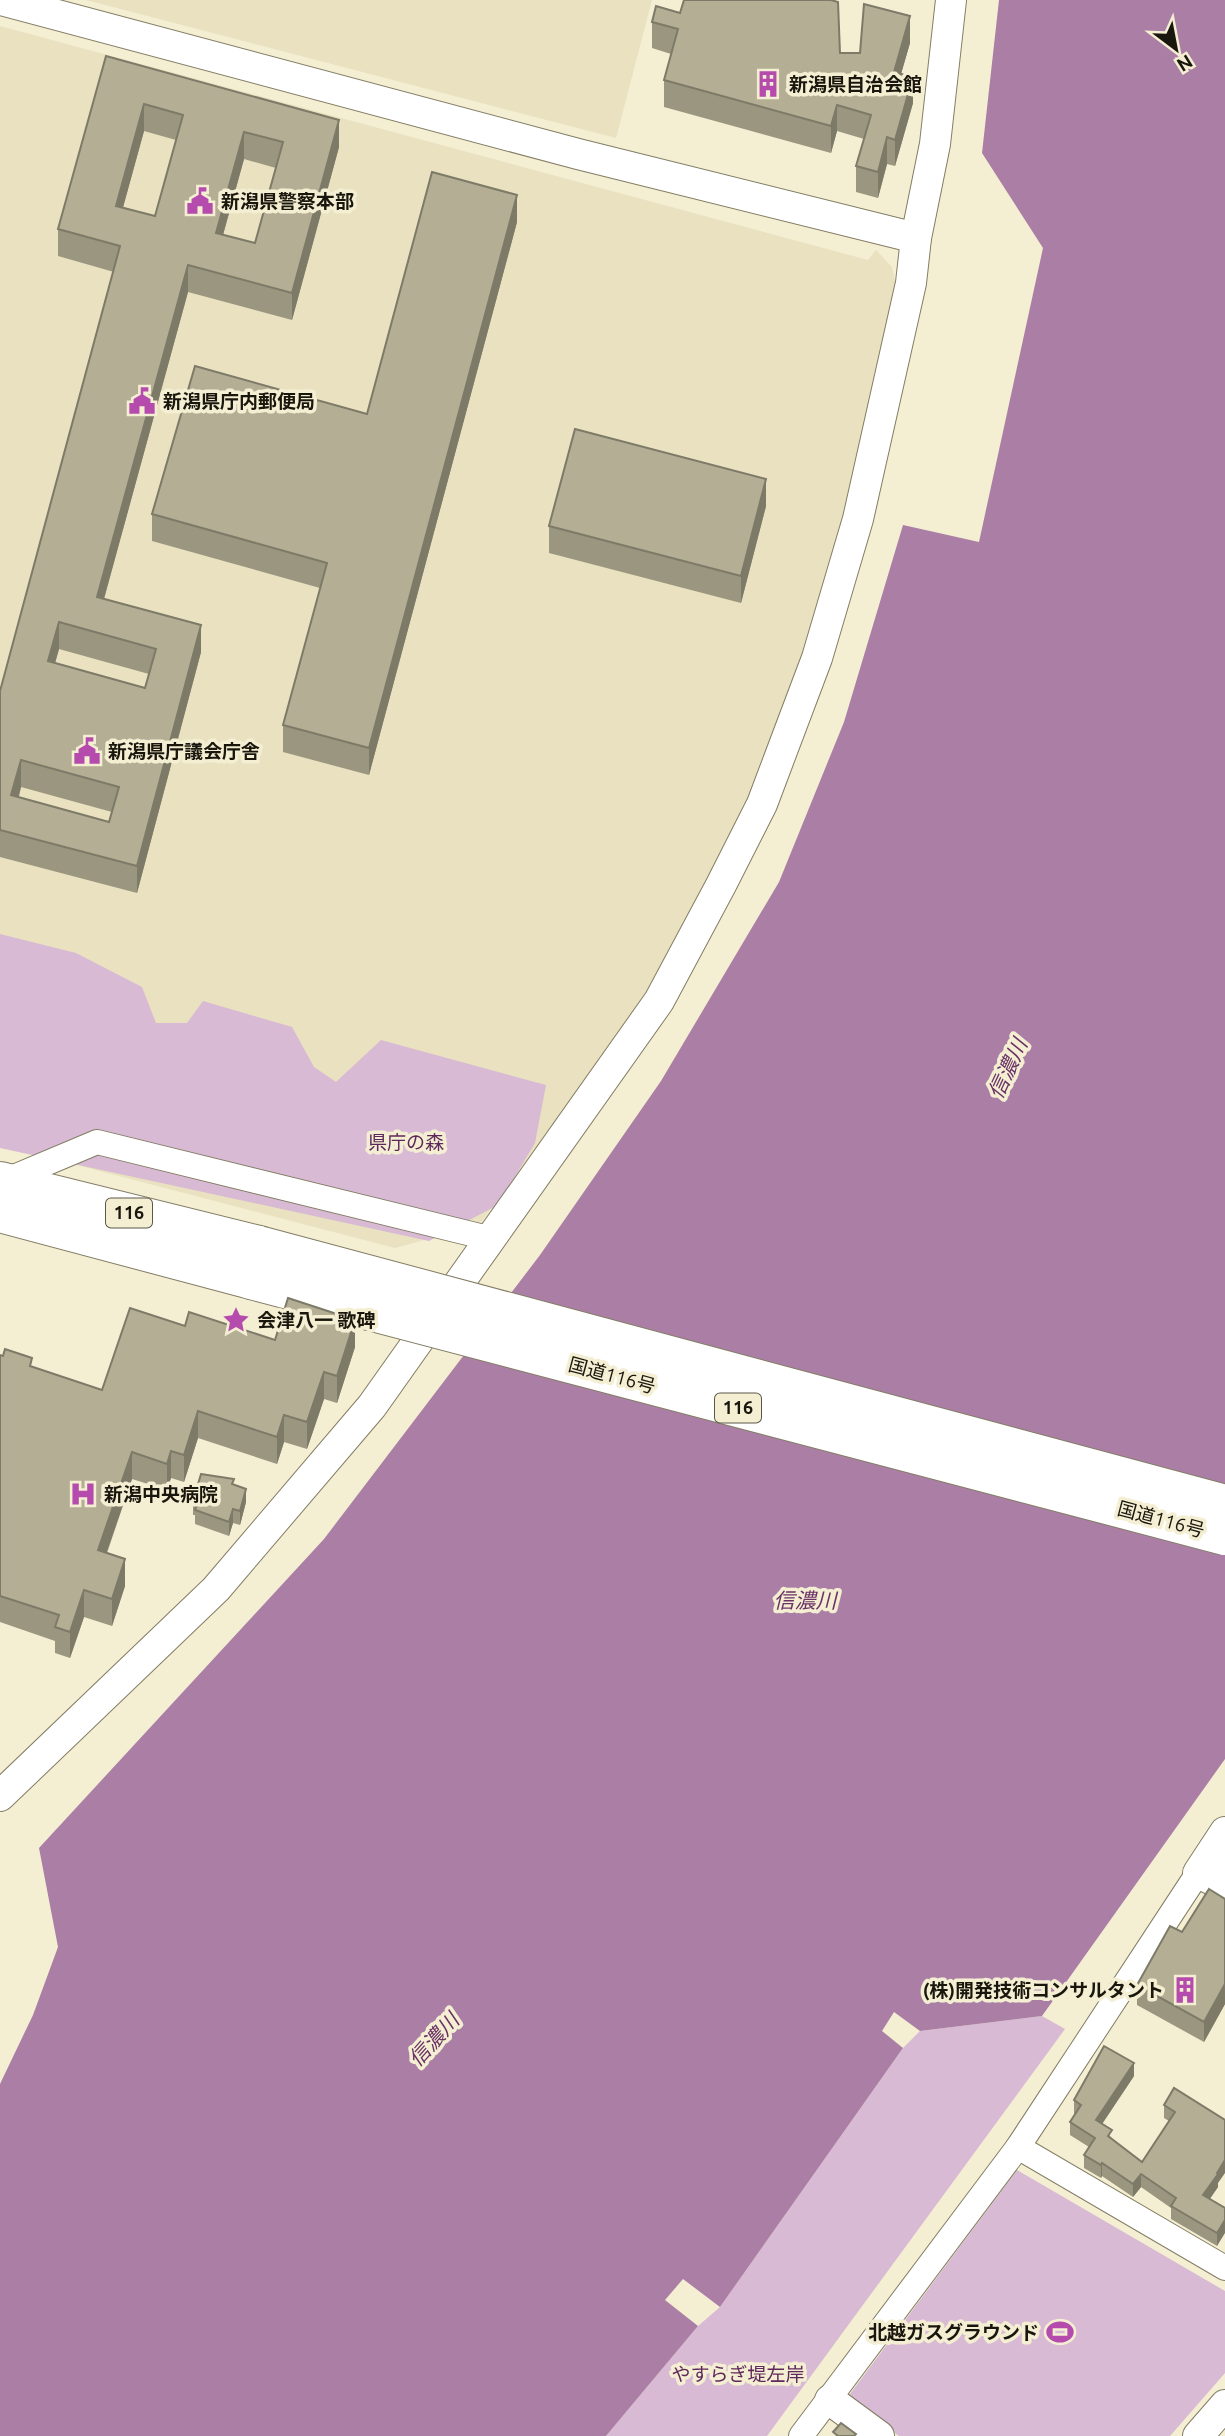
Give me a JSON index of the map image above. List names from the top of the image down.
{
  "streets": {
    "highway": ["116", "国道116号"]
  },
  "water": ["信濃川"],
  "parks": ["県庁の森", "やすらぎ堤左岸"],
  "places": {
    "building": ["新潟県自治会館", "(株)開発技術コンサルタント"],
    "public building": ["新潟県警察本部", "新潟県庁内郵便局", "新潟県庁議会庁舎"],
    "place": ["会津八一 歌碑"],
    "hospital": ["新潟中央病院"],
    "sports": ["北越ガスグラウンド"]
  },
  "north": "bottom right"
}
